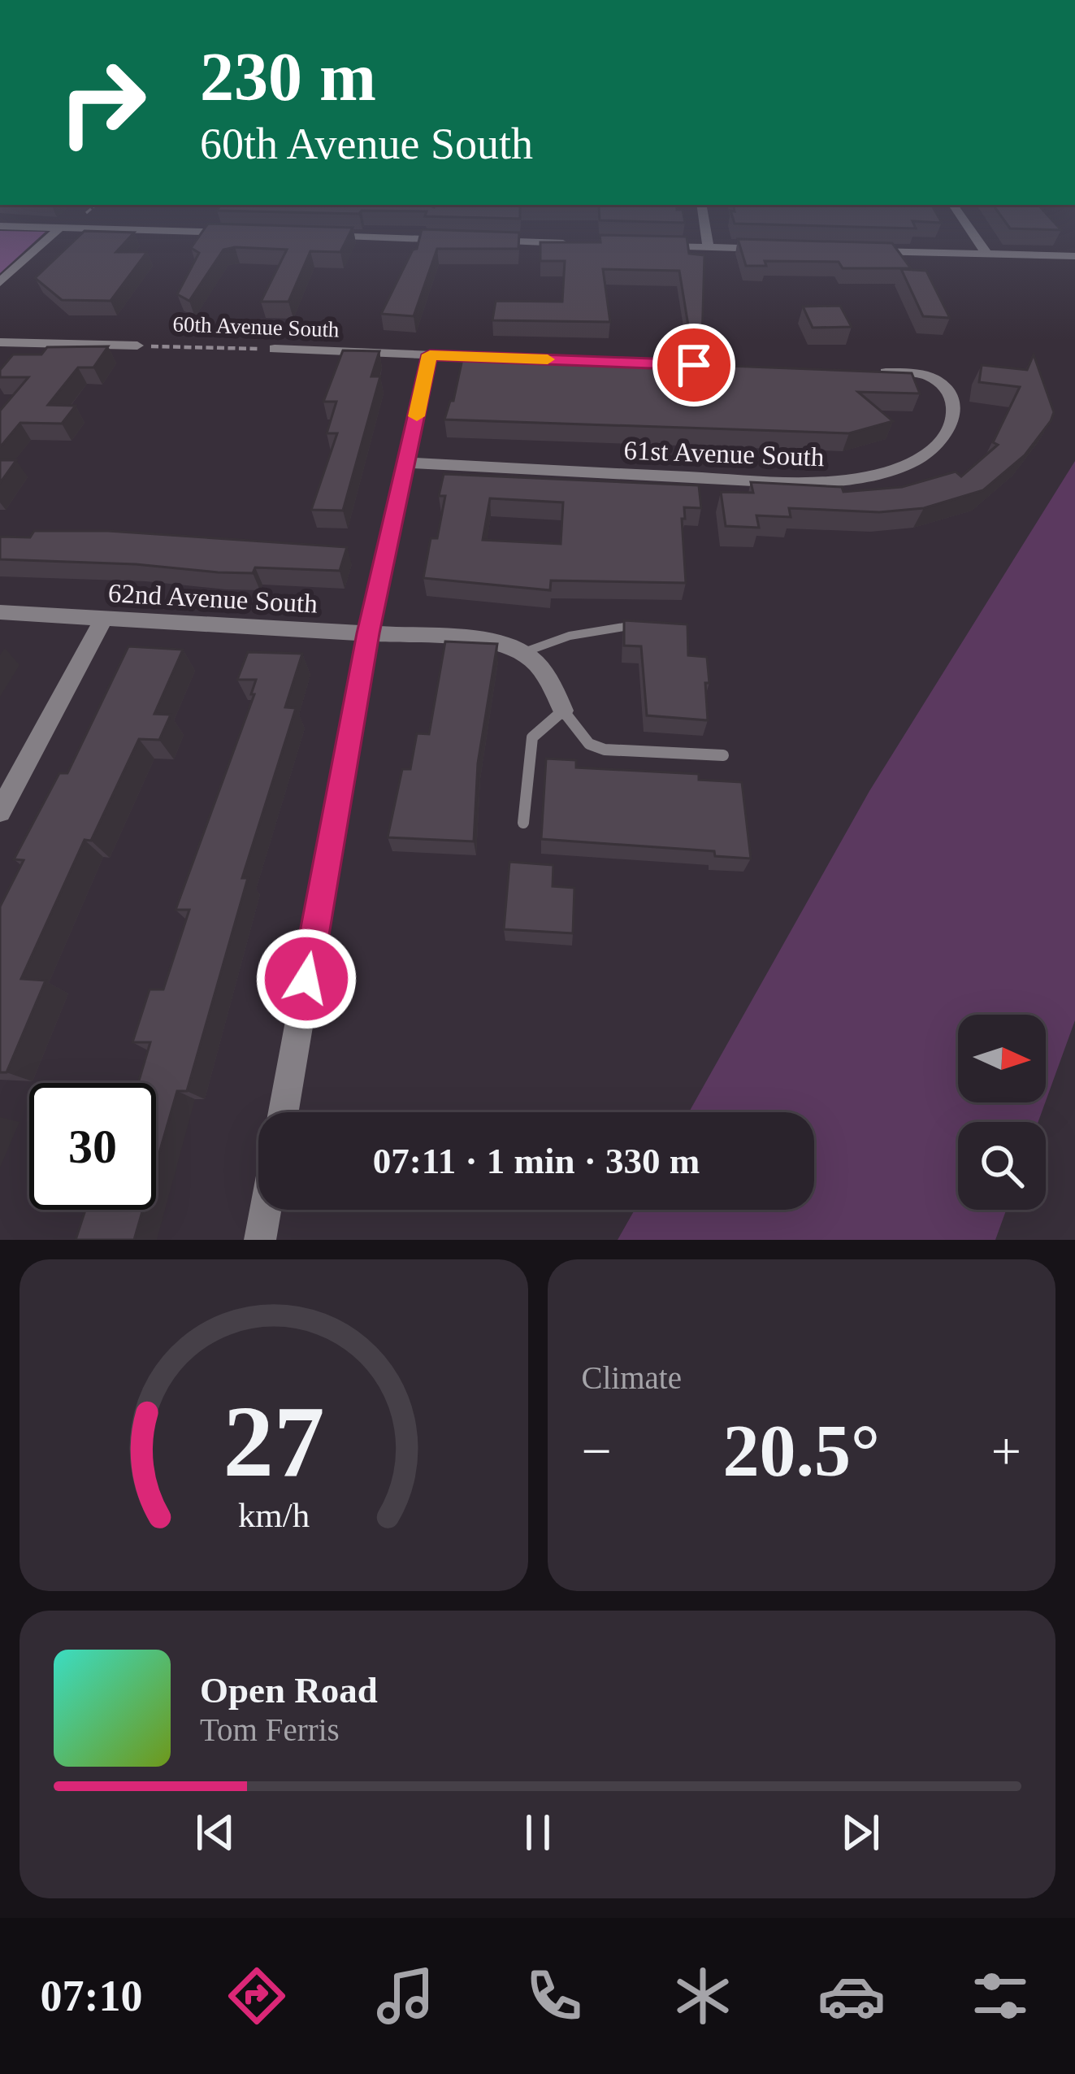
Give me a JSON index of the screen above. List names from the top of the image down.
{
  "streets": {
    "street": ["60th Avenue South", "61st Avenue South", "62nd Avenue South"]
  },
  "north": "right",
  "page": {
    "turn": ["230 m", "60th Avenue South"],
    "limit": "30",
    "trip": "07:11 · 1 min · 330 m",
    "tile": "Climate",
    "heat": ["−", "20.5°", "+"],
    "song": ["Open Road", "Tom Ferris"],
    "tabs": "07:10",
    "gauge": ["27", "km/h"]
  }
}
